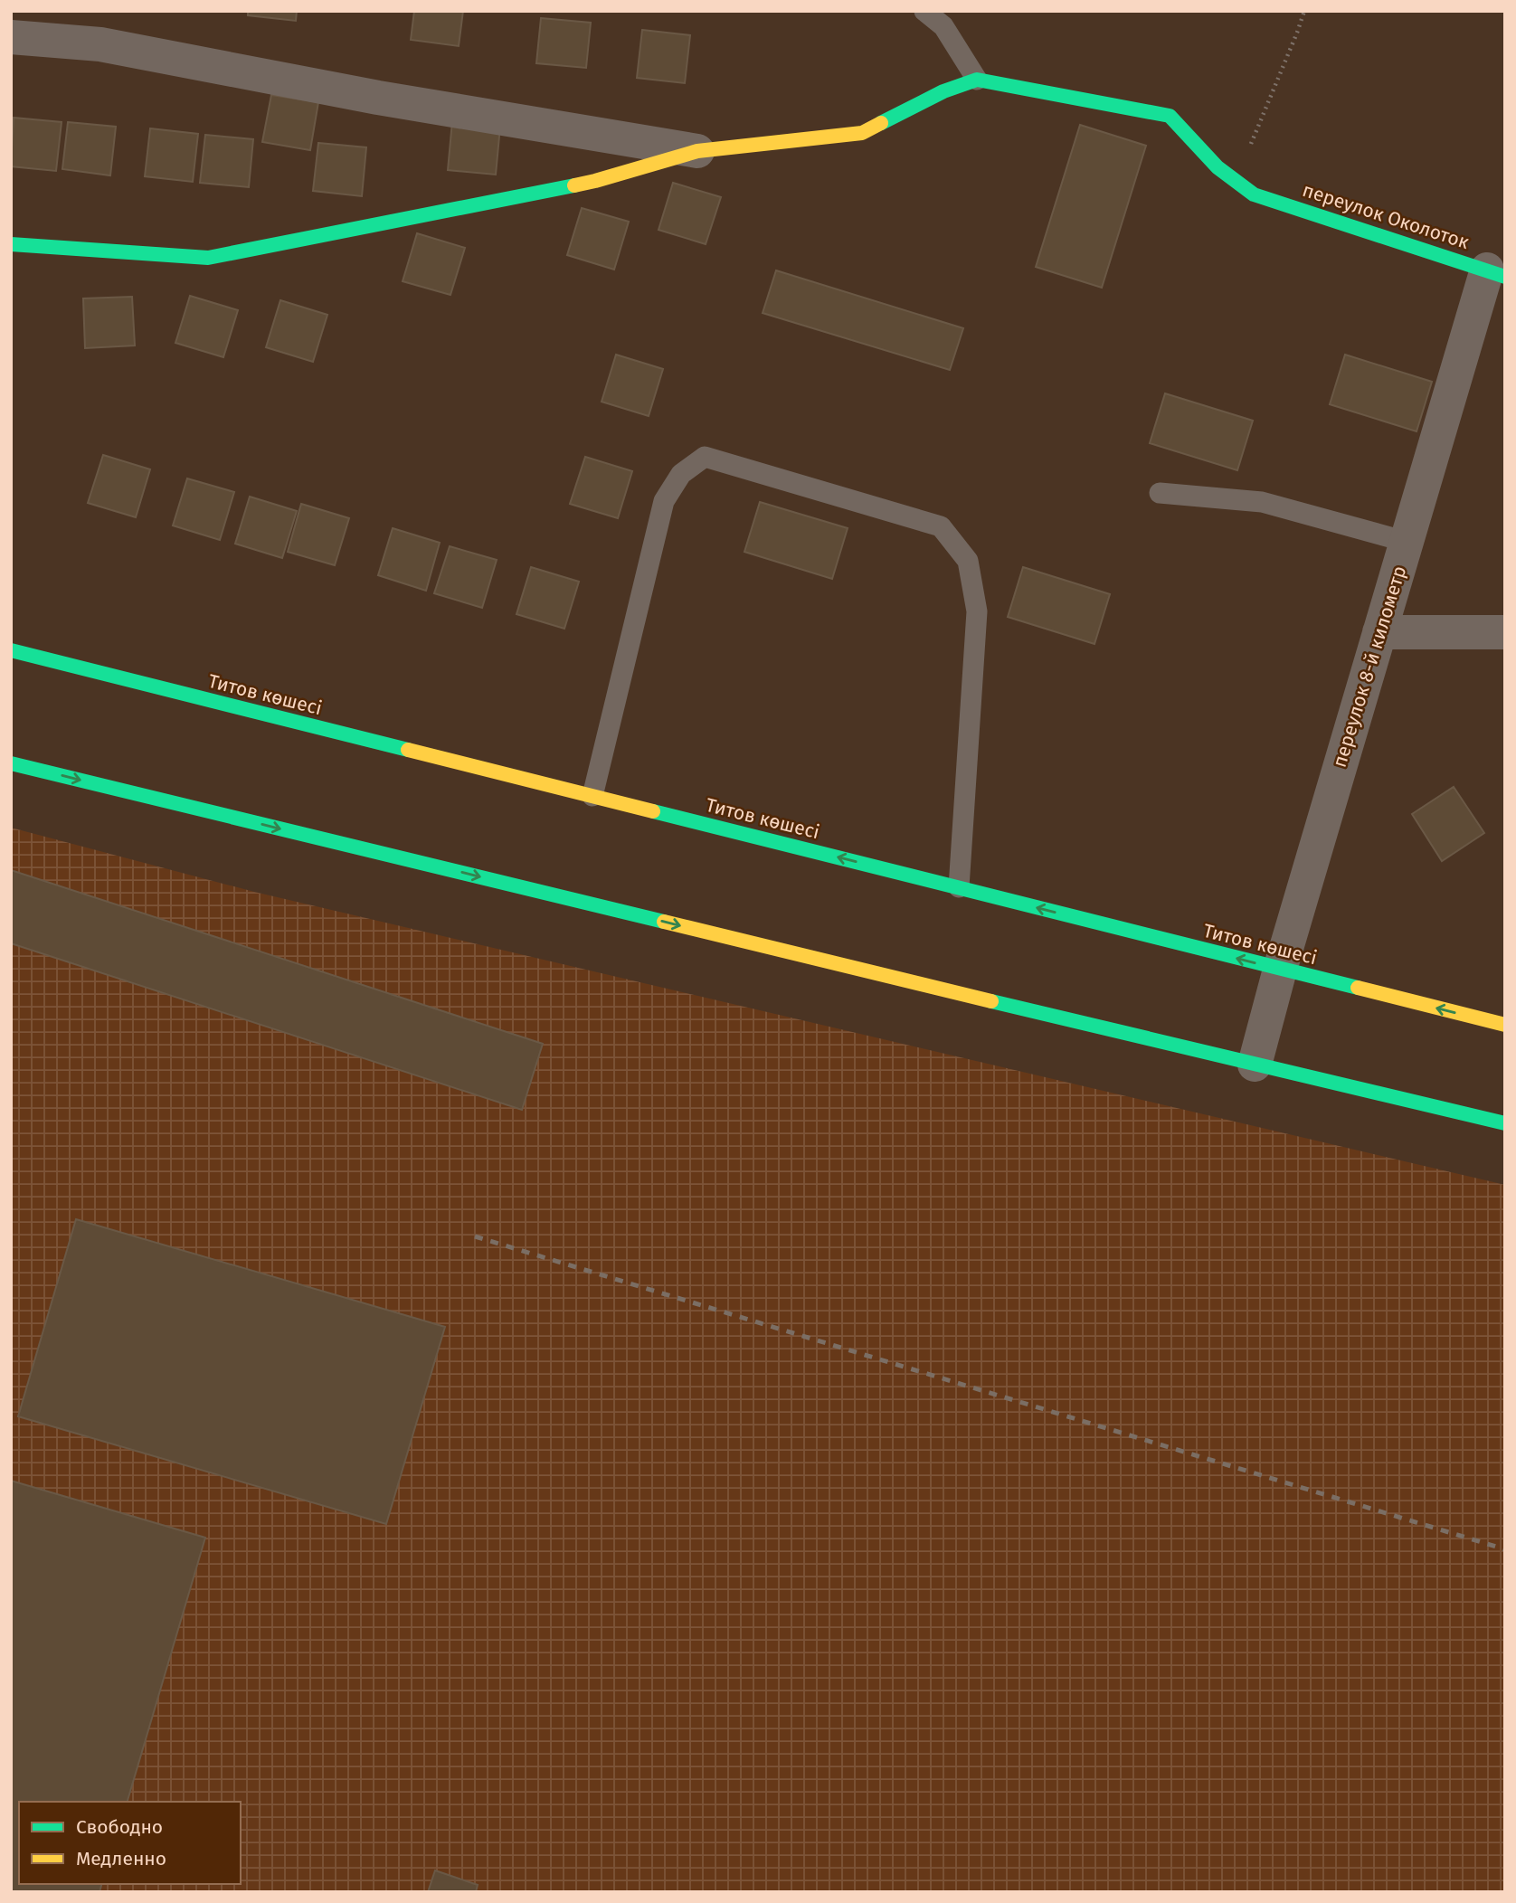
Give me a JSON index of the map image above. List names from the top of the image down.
{
  "streets": {
    "main road": ["переулок Околоток", "Титов көшесі"],
    "street": ["переулок 8-й километр"]
  },
  "crossings": [
    ["переулок Околоток", "переулок 8-й километр"],
    ["переулок 8-й километр", "Титов көшесі"]
  ],
  "legend": ["Свободно", "Медленно"]
}
